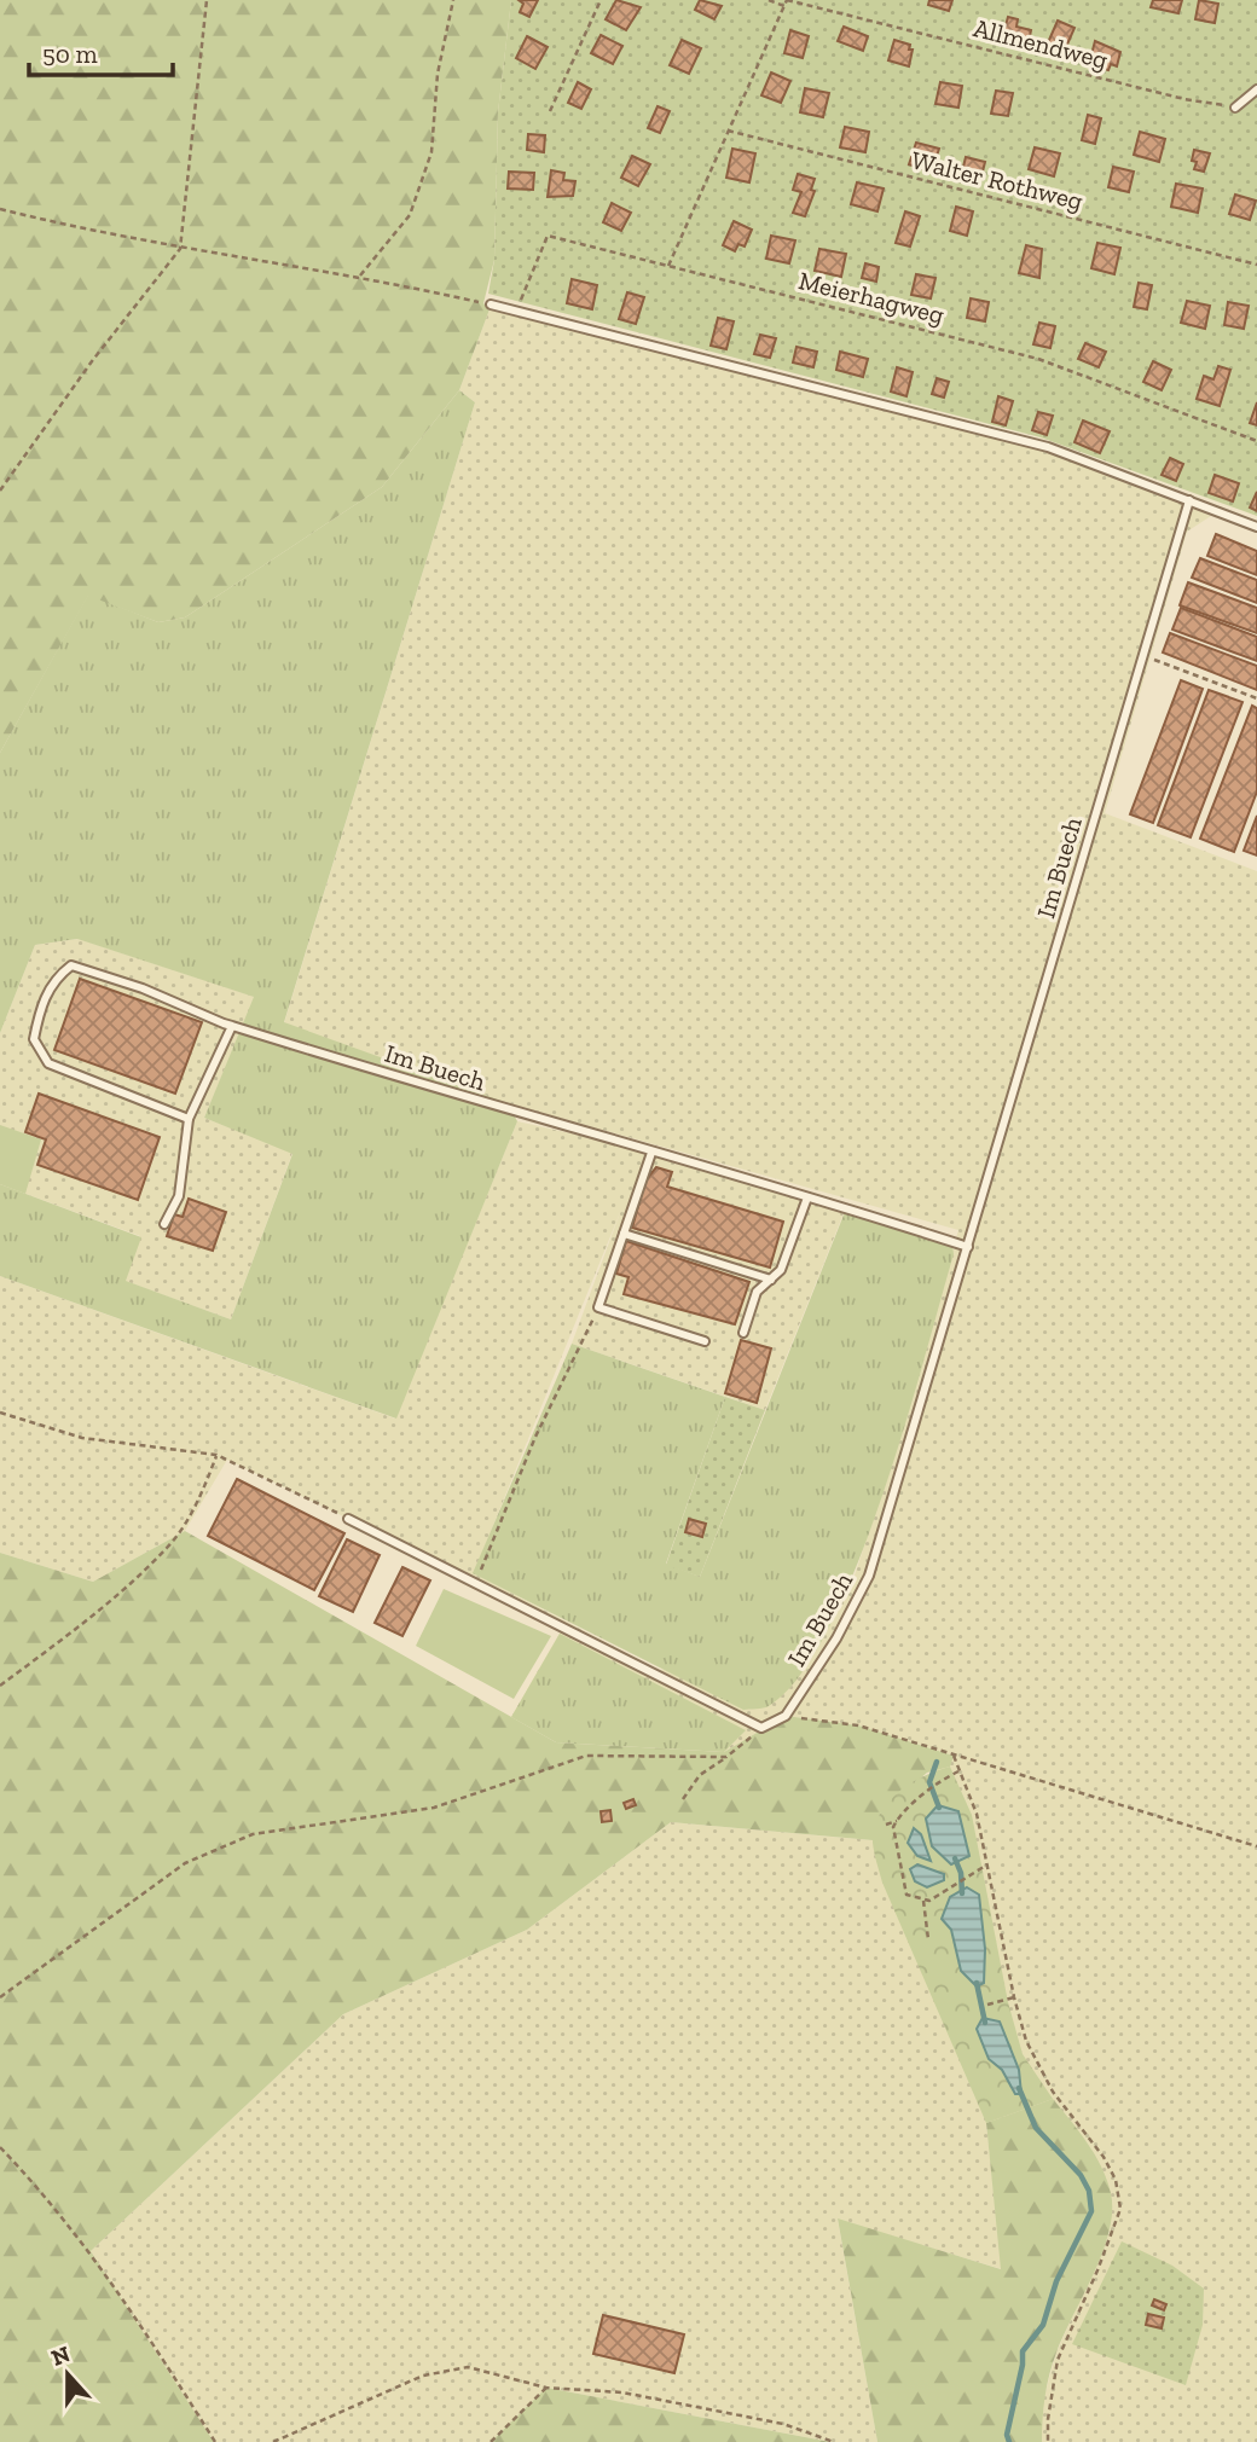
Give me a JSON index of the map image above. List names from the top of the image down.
{
  "streets": {
    "lane": ["Im Buech"],
    "path": ["Allmendweg", "Walter Rothweg", "Meierhagweg"]
  },
  "scale_bar": "50 m",
  "north": "top"
}
